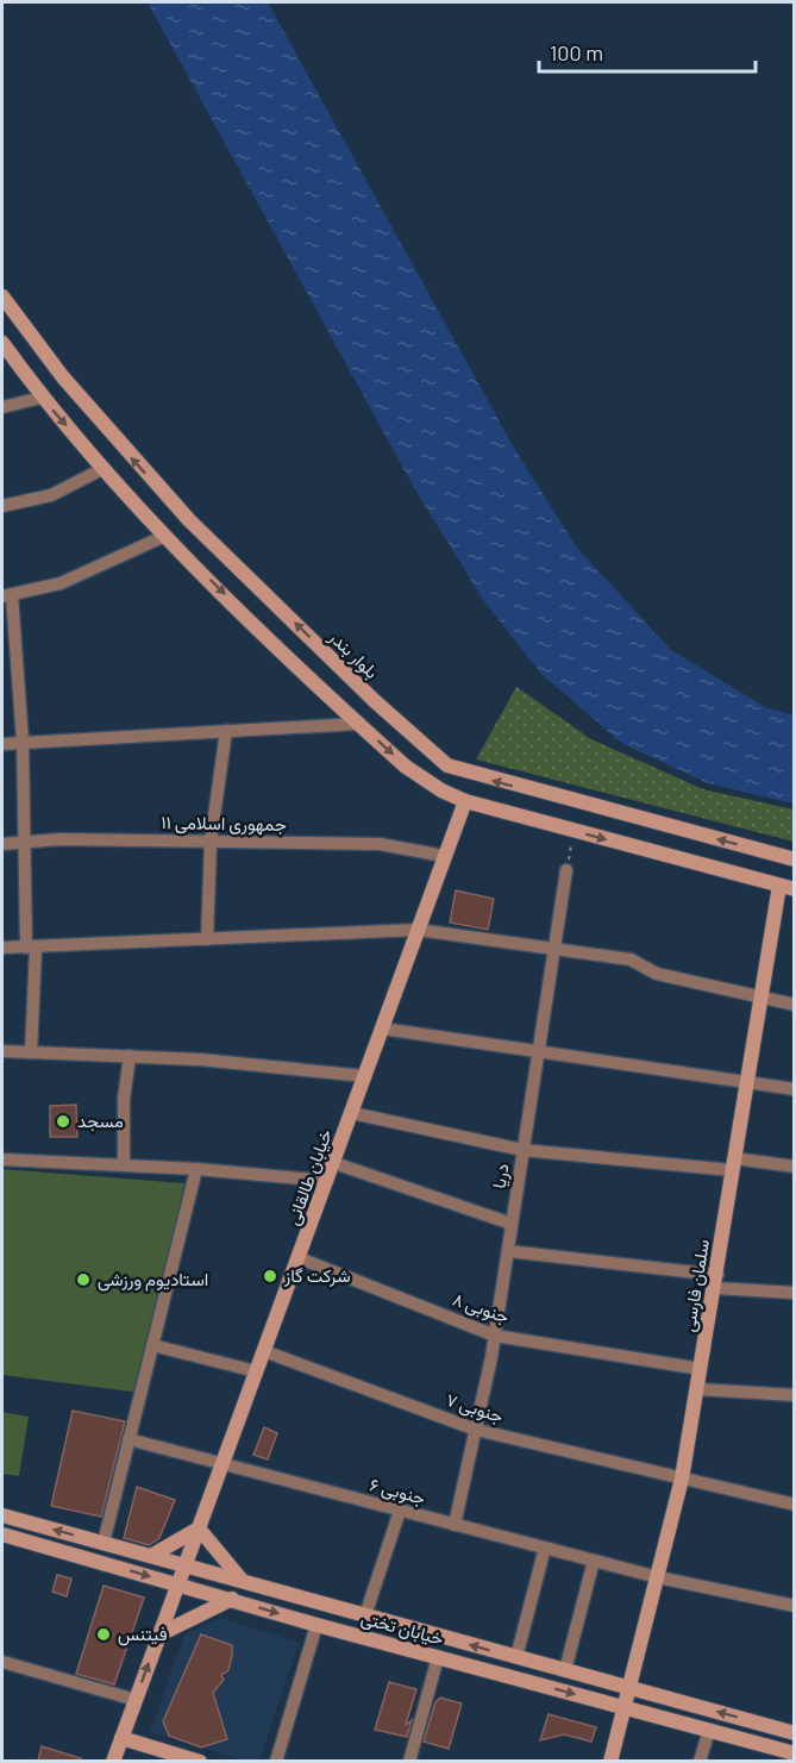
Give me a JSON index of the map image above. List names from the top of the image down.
{
  "streets": {
    "main road": [
      "بلوار بندر",
      "خیابان طالقانی",
      "سلمان فارسی",
      "خیابان تختی"
    ],
    "street": [
      "جمهوری اسلامی ۱۱",
      "دریا",
      "۸ جنوبی",
      "۷ جنوبی",
      "۶ جنوبی"
    ]
  },
  "crossings": [
    ["جمهوری اسلامی ۱۱", "خیابان طالقانی"],
    ["دریا", "۸ جنوبی"],
    ["دریا", "۷ جنوبی"],
    ["دریا", "۶ جنوبی"],
    ["خیابان طالقانی", "۸ جنوبی"],
    ["خیابان طالقانی", "۷ جنوبی"],
    ["خیابان طالقانی", "۶ جنوبی"],
    ["خیابان طالقانی", "خیابان تختی"],
    ["سلمان فارسی", "۸ جنوبی"],
    ["سلمان فارسی", "۷ جنوبی"],
    ["سلمان فارسی", "۶ جنوبی"],
    ["سلمان فارسی", "خیابان تختی"]
  ],
  "places": [
    "مسجد",
    "شرکت گاز",
    "استادیوم ورزشی",
    "فیتنس"
  ],
  "scale_bar": "100 m"
}
